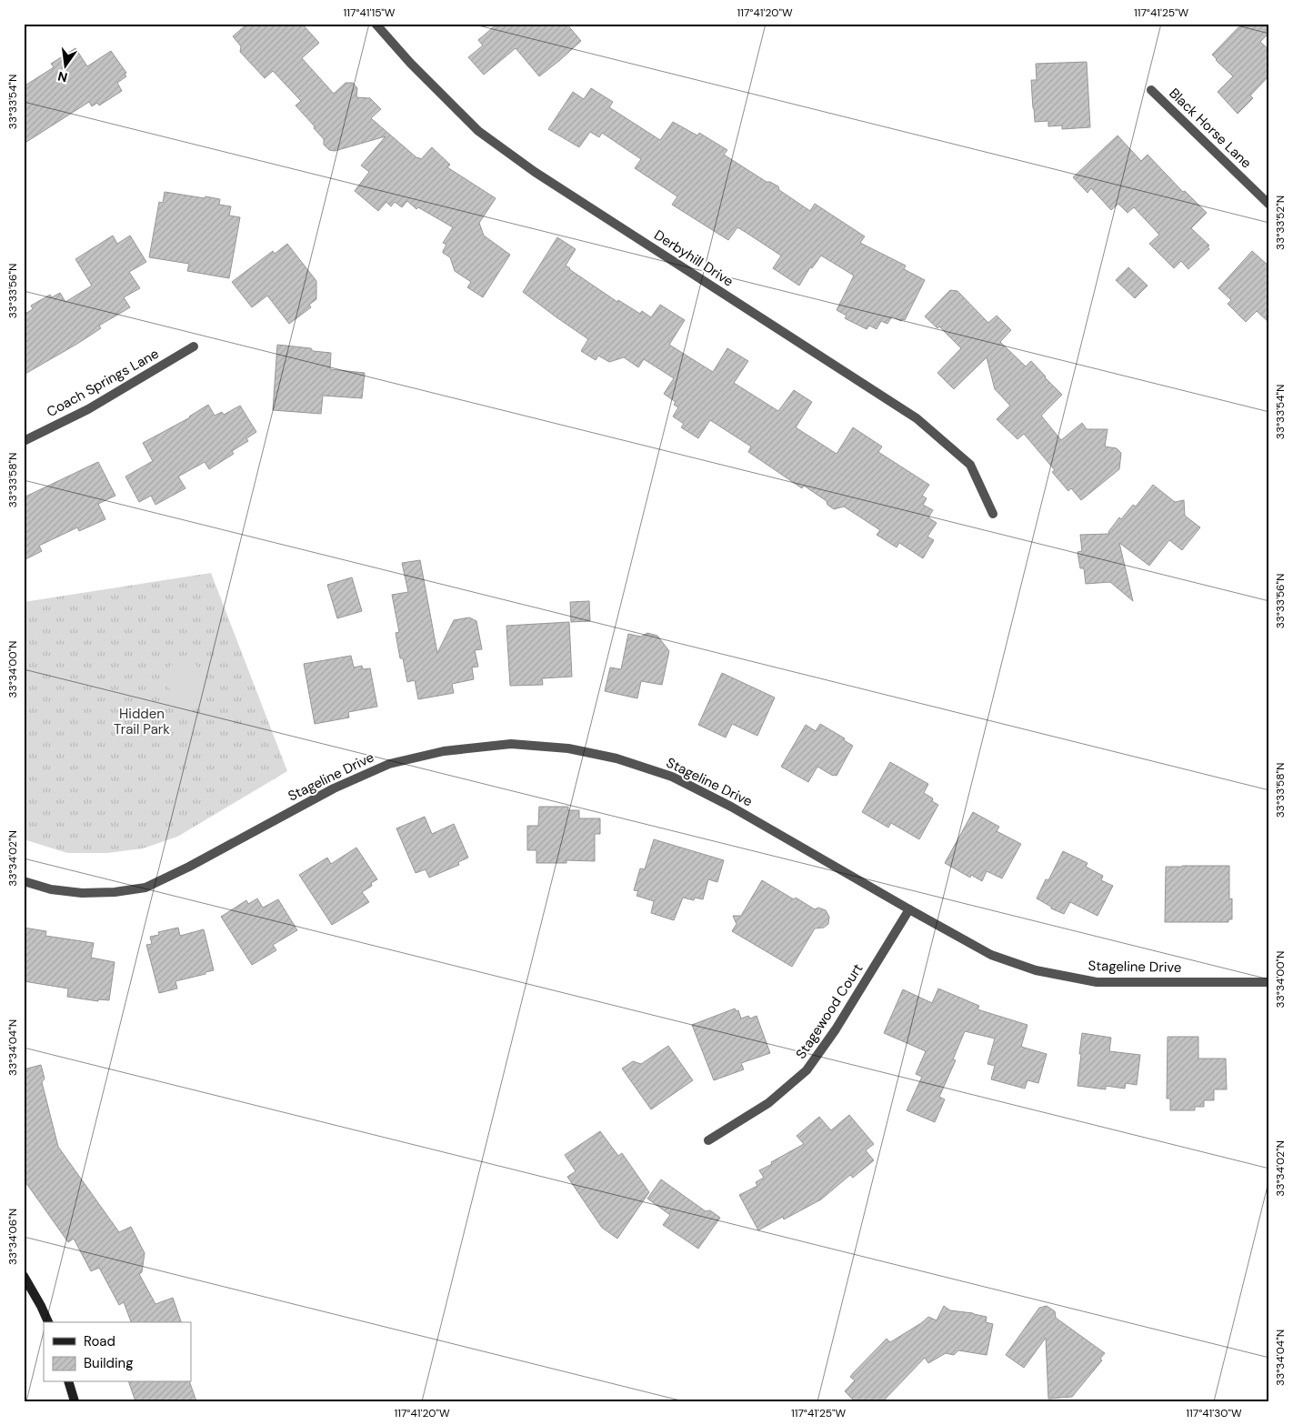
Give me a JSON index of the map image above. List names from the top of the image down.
{
  "streets": {
    "street": [
      "Black Horse Lane",
      "Derbyhill Drive",
      "Coach Springs Lane",
      "Stageline Drive",
      "Stagewood Court"
    ]
  },
  "crossings": [
    ["Stageline Drive", "Stagewood Court"]
  ],
  "parks": ["Hidden Trail Park"],
  "legend": ["Road", "Building"],
  "north": "bottom",
  "coordinates": [
    "117°41'15\"W",
    "117°41'20\"W",
    "117°41'25\"W",
    "33°33'54\"N",
    "33°33'52\"N",
    "33°33'56\"N",
    "33°33'58\"N",
    "33°34'00\"N",
    "33°34'02\"N",
    "33°34'04\"N",
    "33°34'06\"N",
    "117°41'30\"W"
  ]
}
